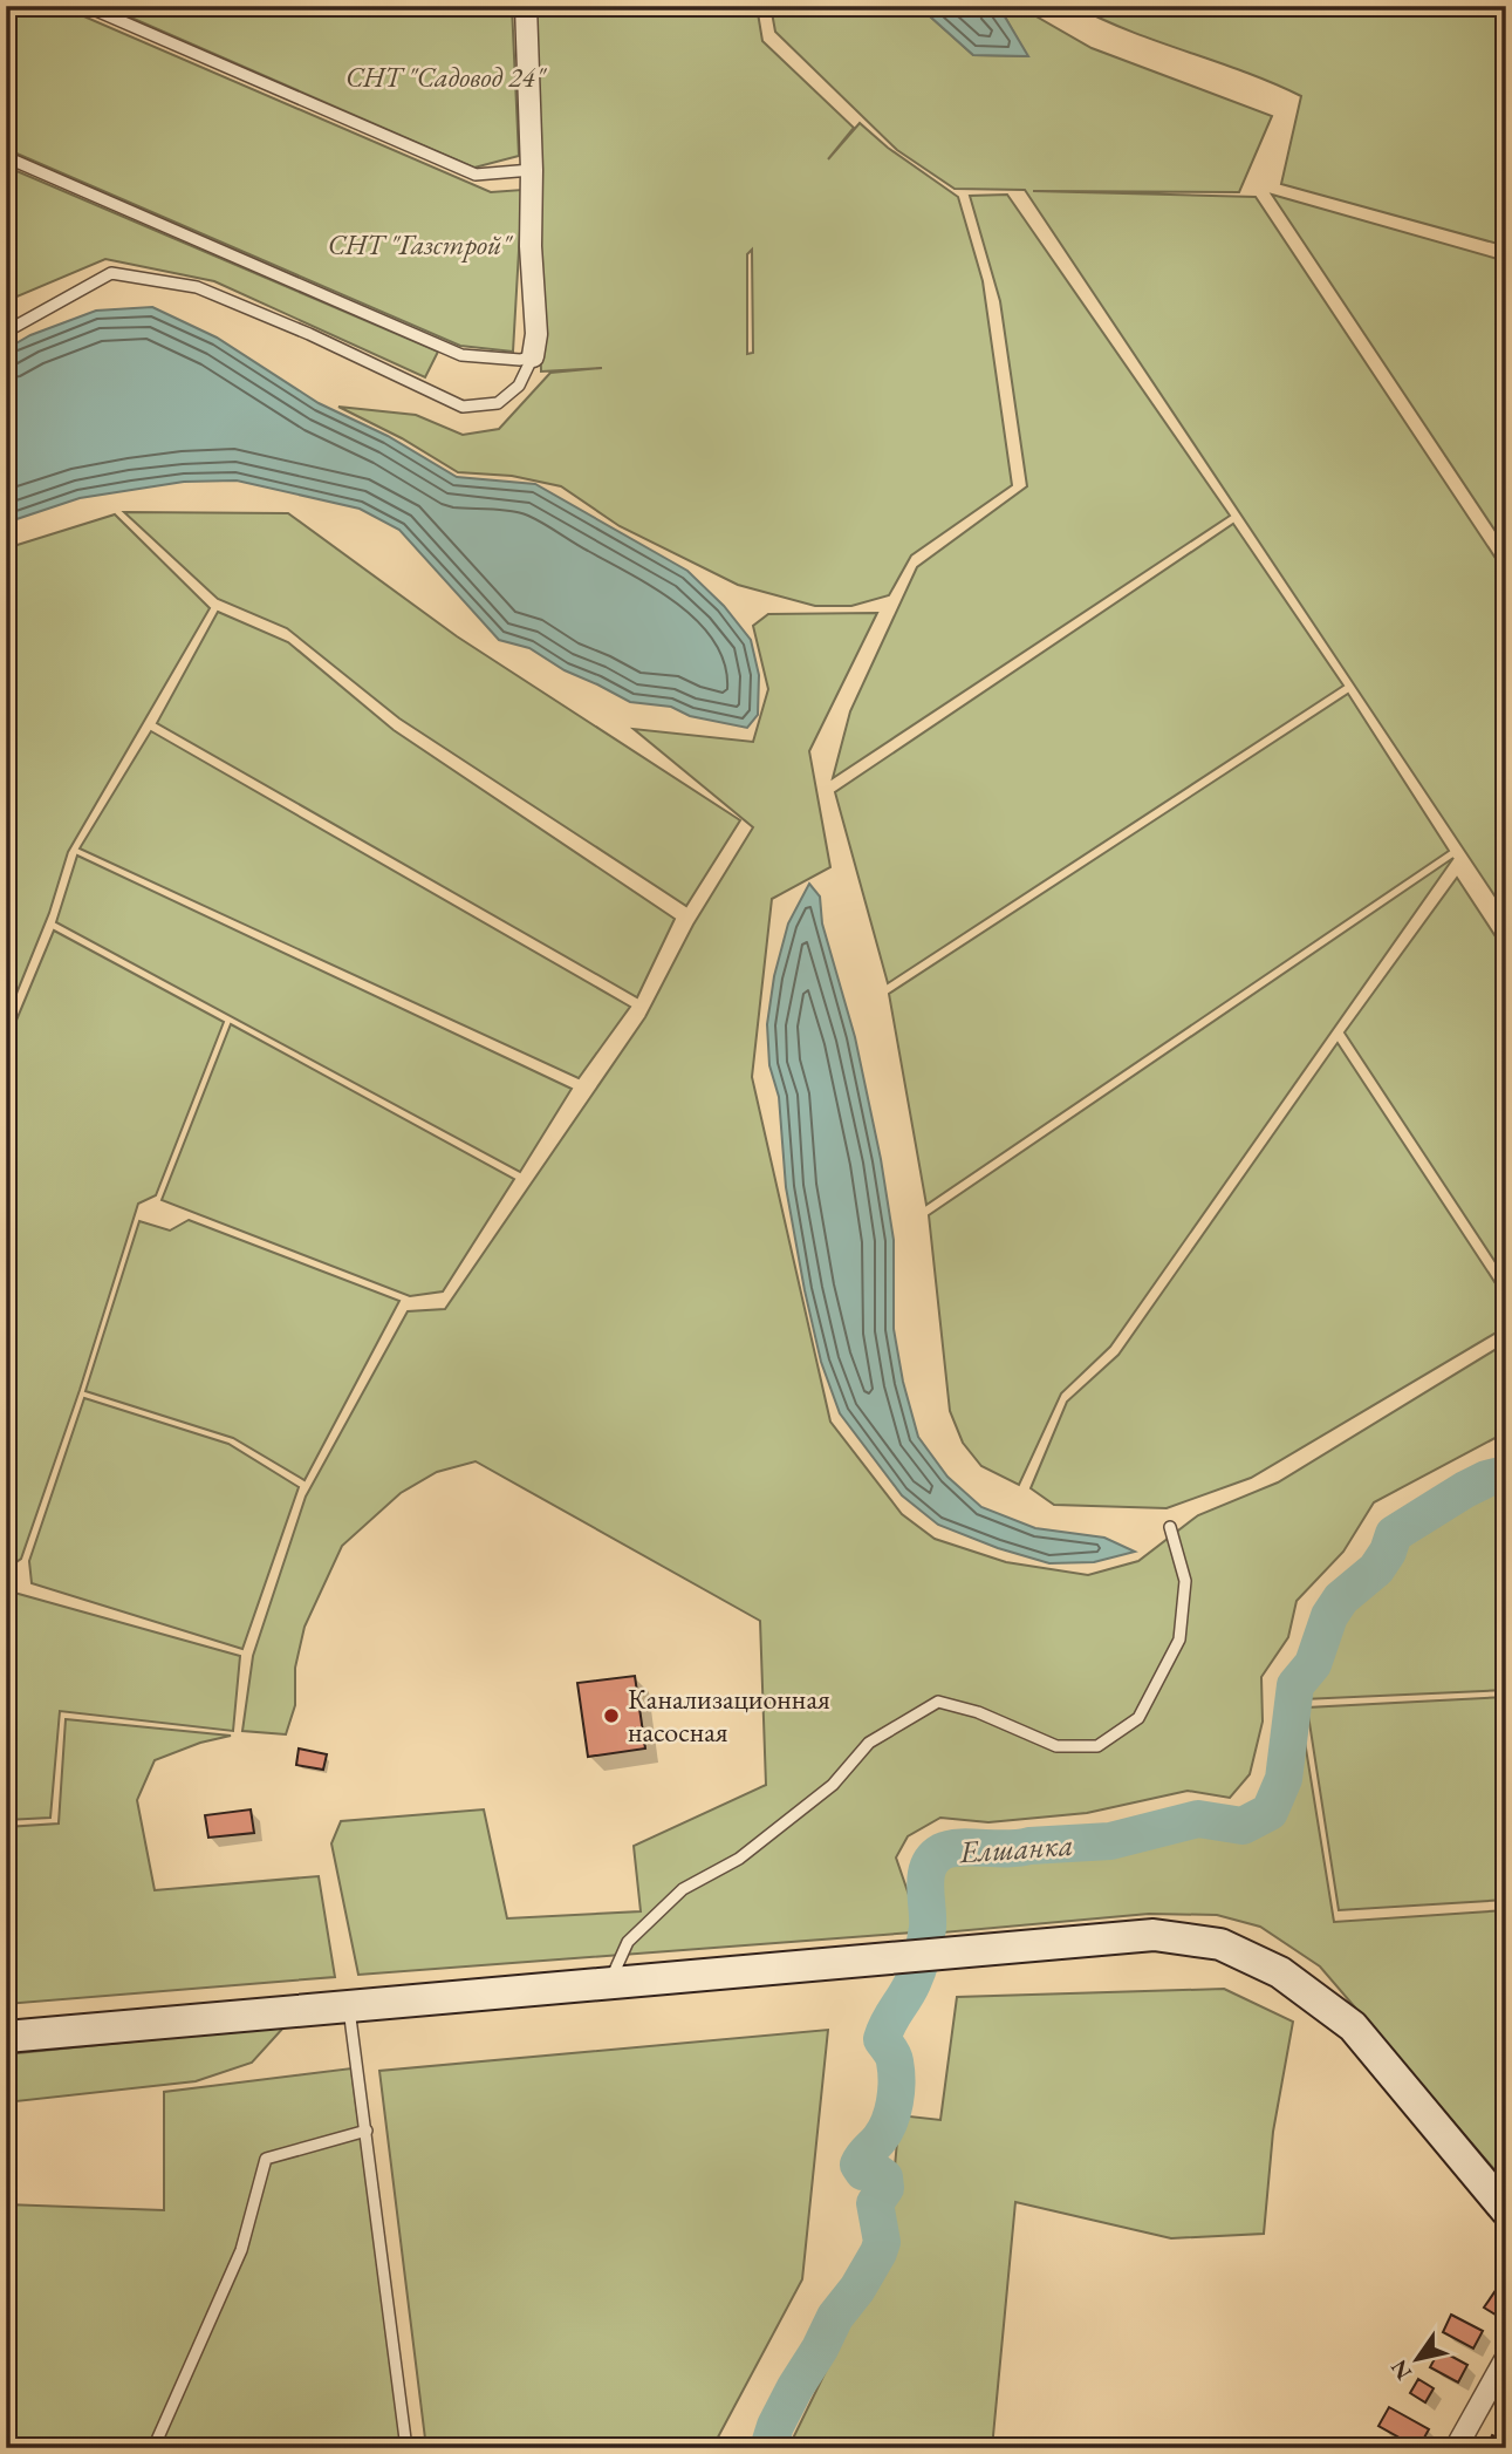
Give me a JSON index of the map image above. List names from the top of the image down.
{
  "water": ["Елшанка"],
  "parks": ["СНТ \"Садовод 24\"", "СНТ \"Газстрой\""],
  "places": ["Канализационная насосная"],
  "north": "bottom left"
}
